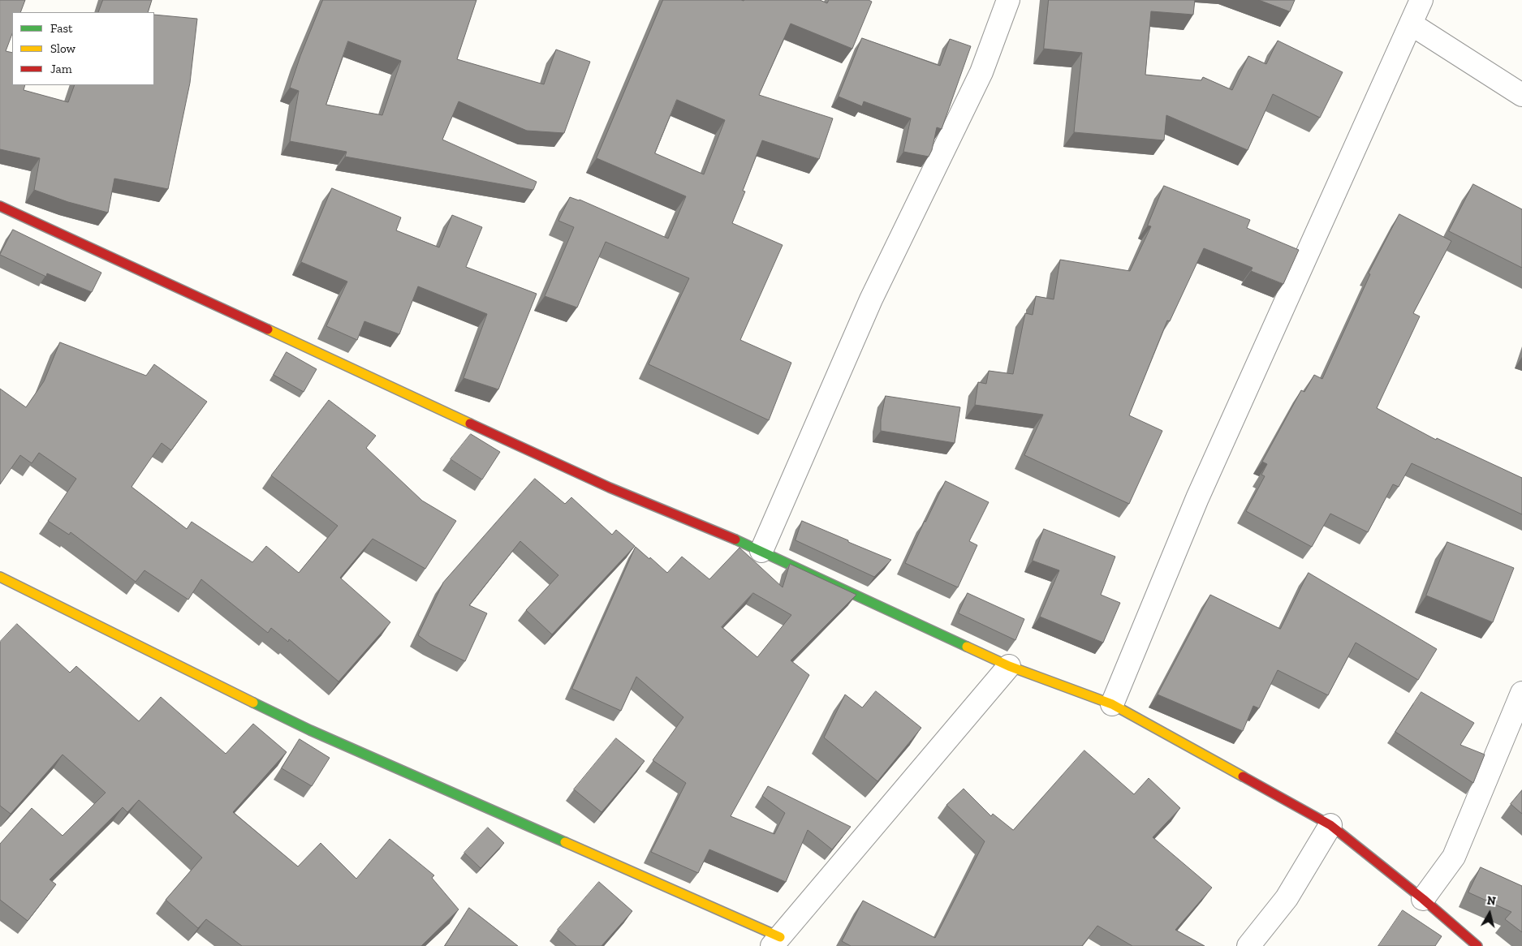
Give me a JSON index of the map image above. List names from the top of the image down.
{
  "legend": ["Fast", "Slow", "Jam"],
  "north": "top"
}
